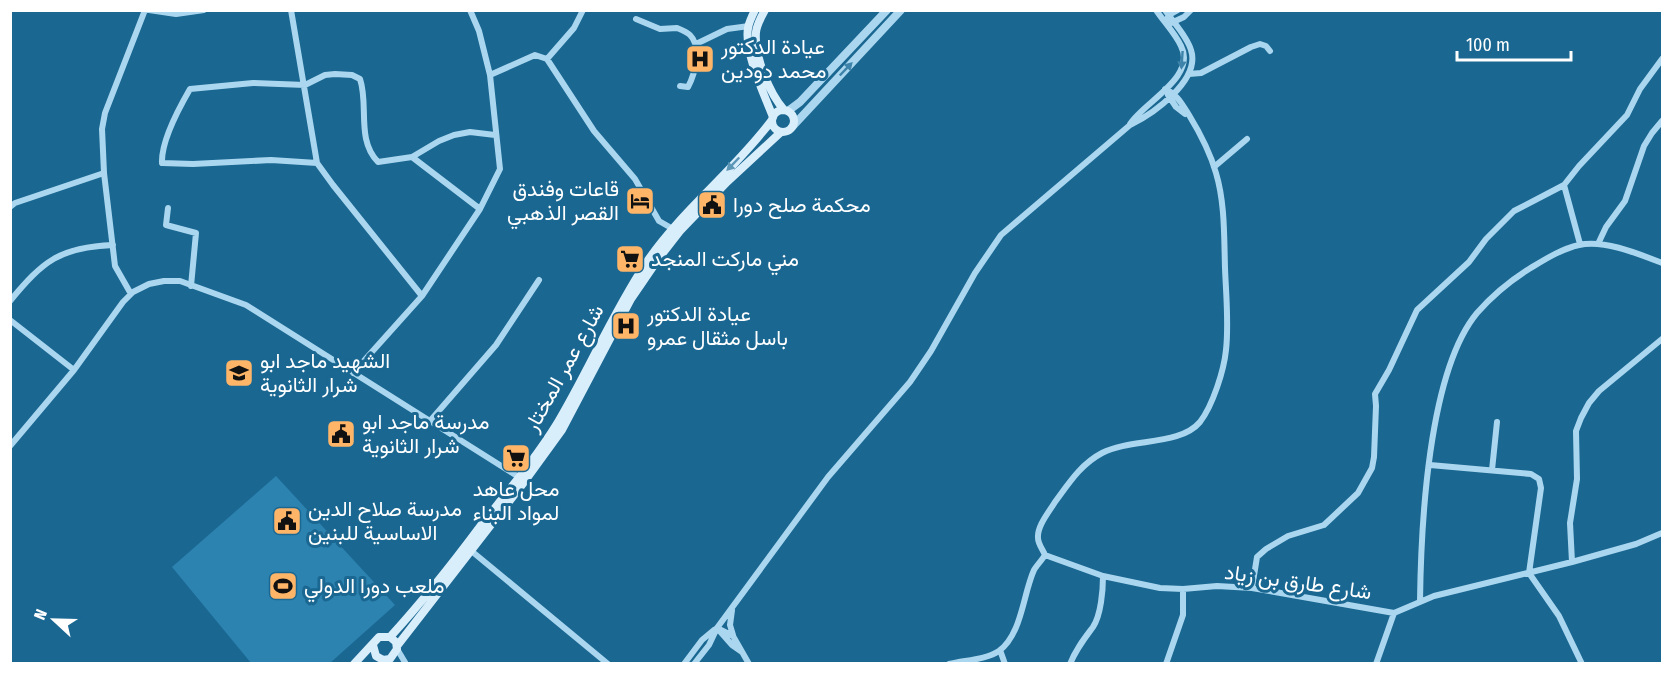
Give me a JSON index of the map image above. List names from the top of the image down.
{
  "streets": {
    "main road": ["شارع عمر المختار"],
    "street": ["شارع طارق بن زياد"]
  },
  "places": {
    "hospital": ["عيادة الدكتور محمد دودين", "عيادة الدكتور باسل مثقال عمرو"],
    "hotel": ["قاعات وفندق القصر الذهبي"],
    "public building": ["محكمة صلح دورا", "مدرسة ماجد ابو شرار الثانوية", "مدرسة صلاح الدين الاساسية للبنين"],
    "supermarket": ["مني ماركت المنجد", "محل عاهد لمواد البناء"],
    "school or university": ["الشهيد ماجد ابو شرار الثانوية"],
    "sports": ["ملعب دورا الدولي"]
  },
  "scale_bar": "100 m",
  "north": "left"
}
